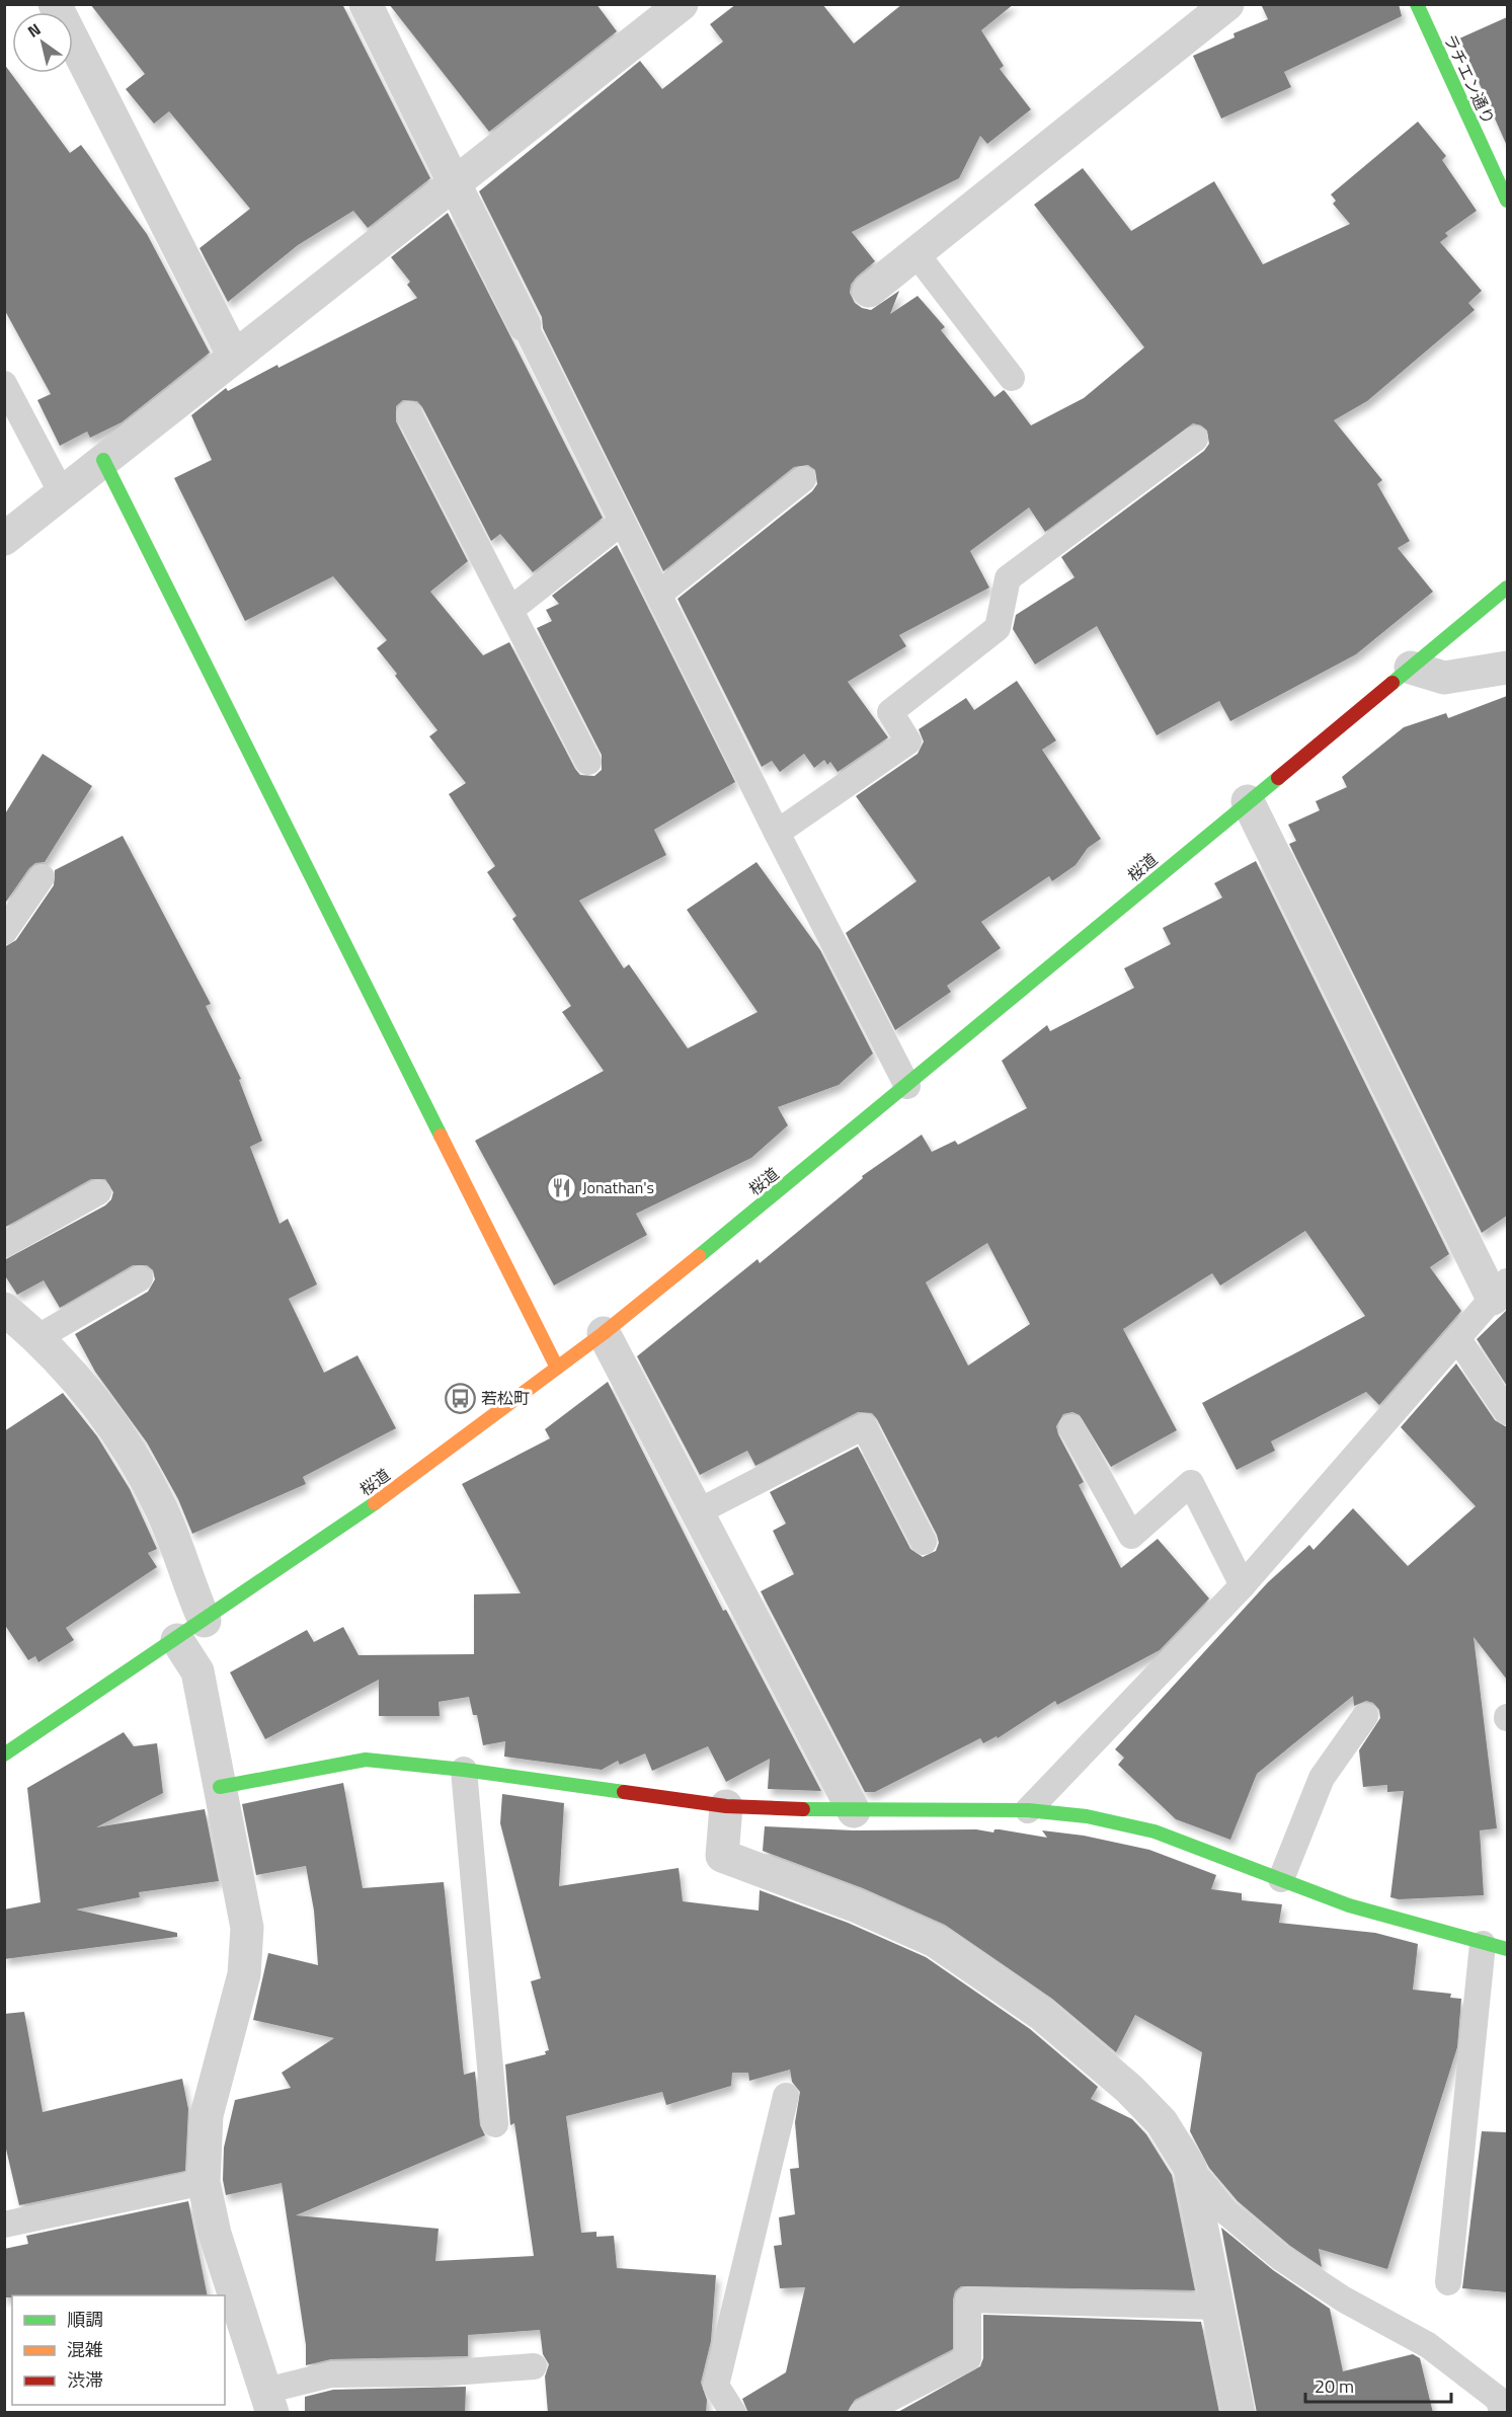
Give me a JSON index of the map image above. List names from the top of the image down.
{
  "streets": {
    "street": ["ラチエン通り", "桜道"]
  },
  "places": {
    "restaurant": ["Jonathan's"],
    "bus stop": ["若松町"]
  },
  "legend": ["順調", "混雑", "渋滞"],
  "scale_bar": "20 m",
  "north": "top left"
}
